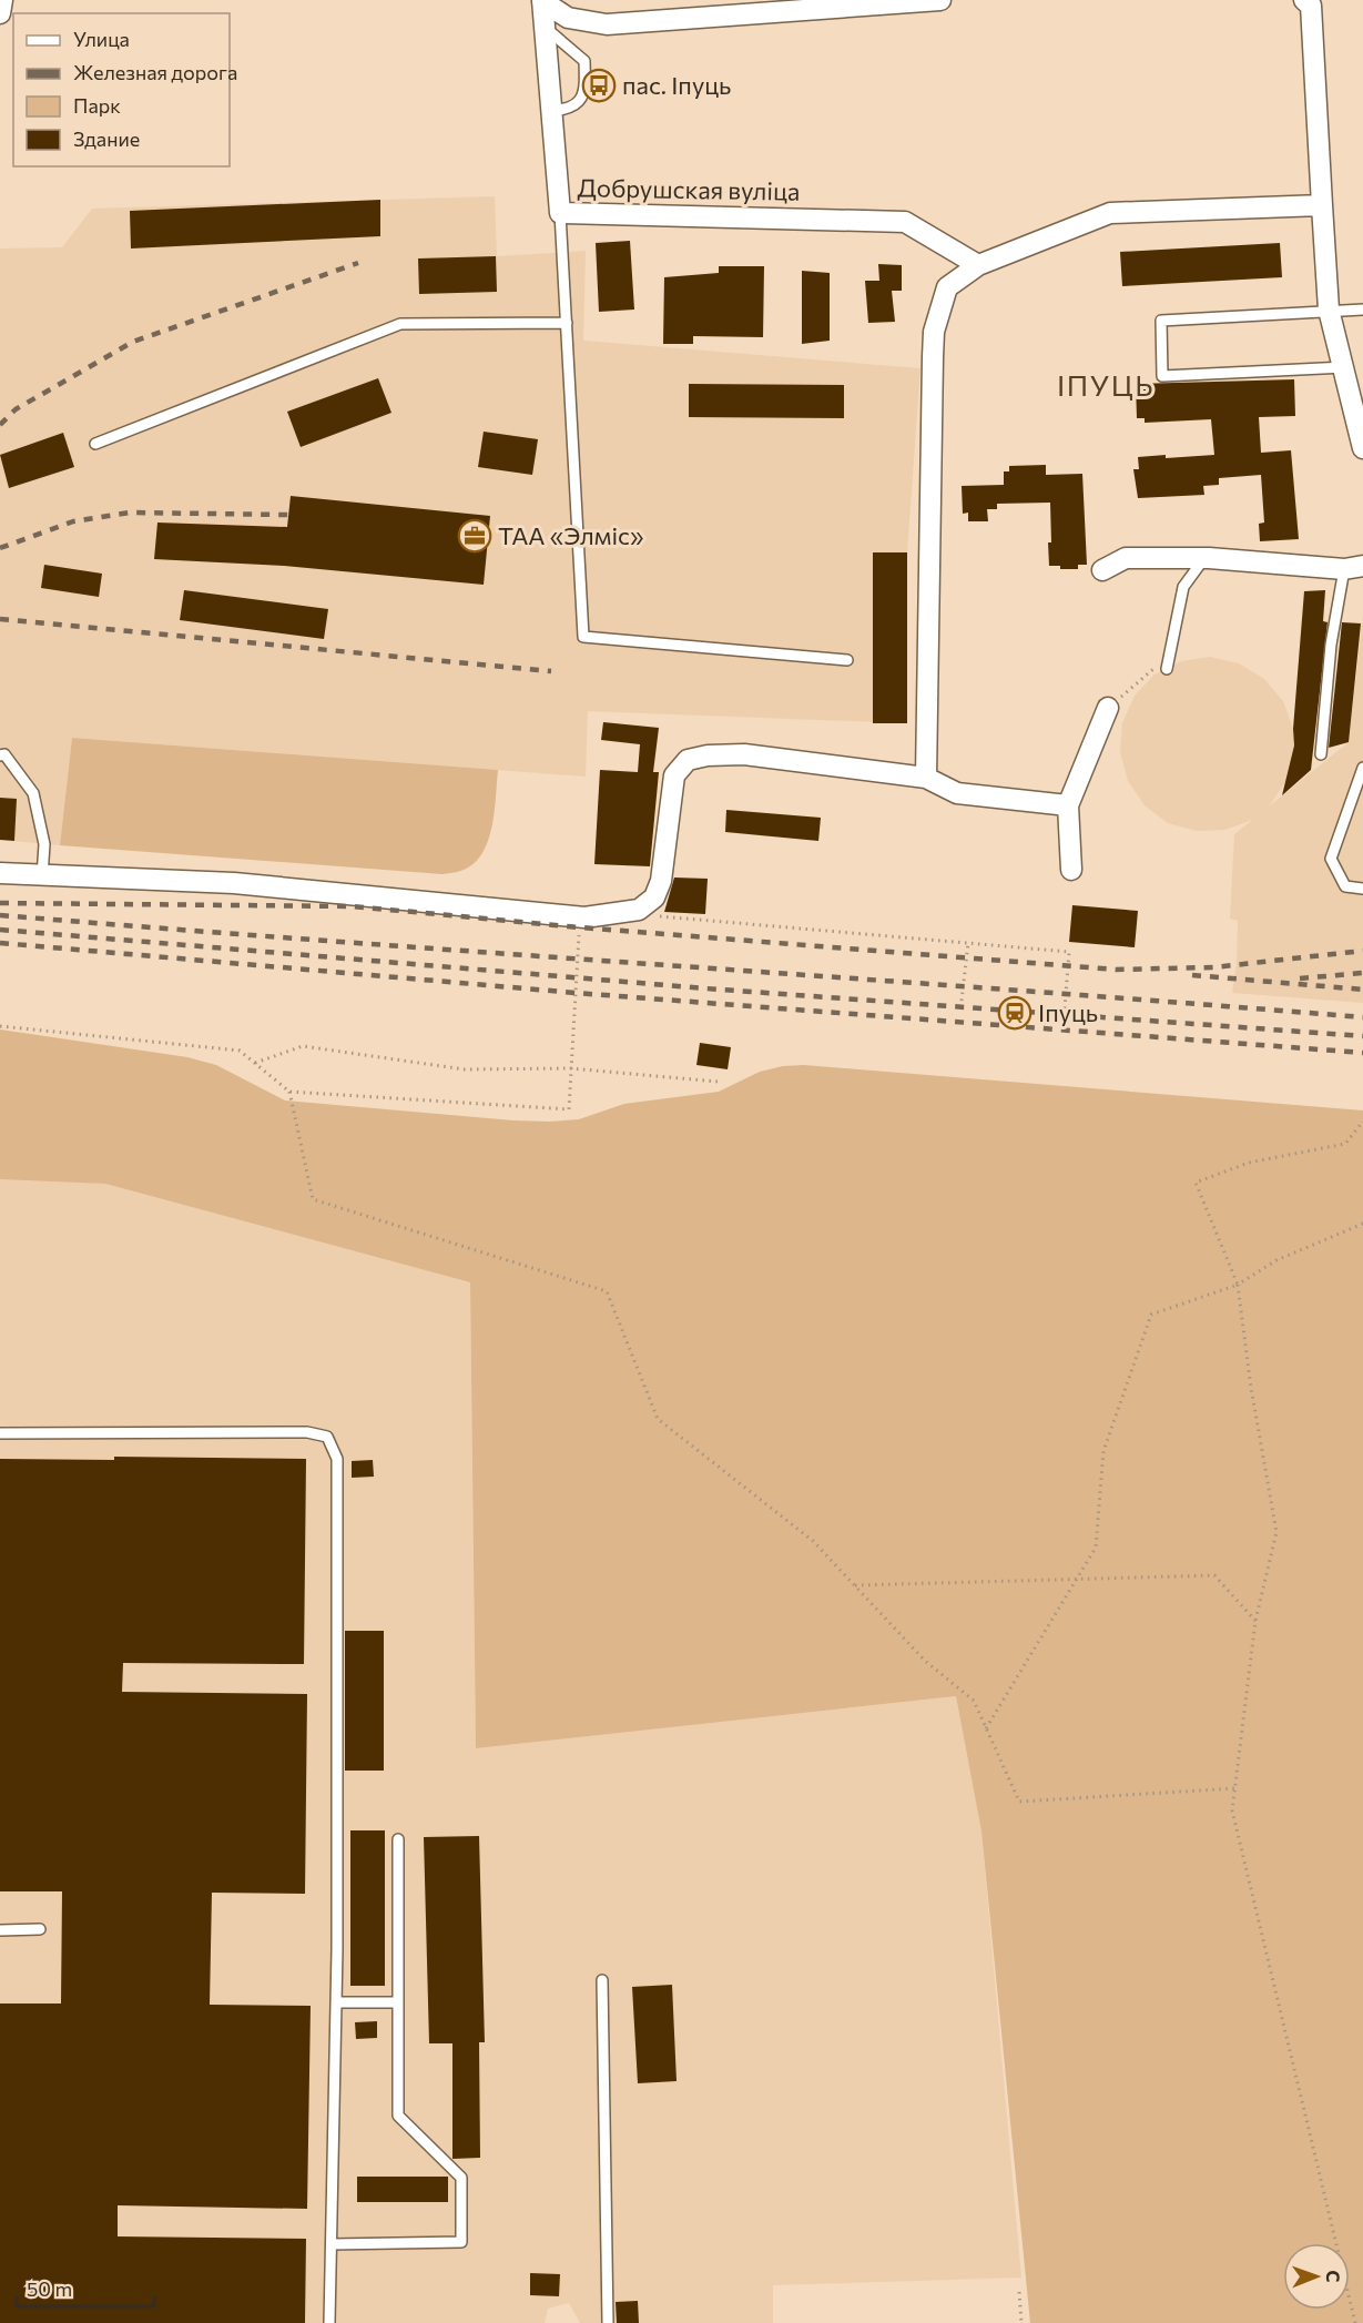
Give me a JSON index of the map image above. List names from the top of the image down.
{
  "streets": {
    "street": ["Добрушская вуліца"]
  },
  "districts": ["ІПУЦЬ"],
  "places": {
    "bus stop": ["пас. Іпуць"],
    "office": ["ТАА «Элміс»"],
    "station": ["Іпуць"]
  },
  "legend": [
    "Улица",
    "Железная дорога",
    "Парк",
    "Здание"
  ],
  "scale_bar": "50 m",
  "north": "right"
}
